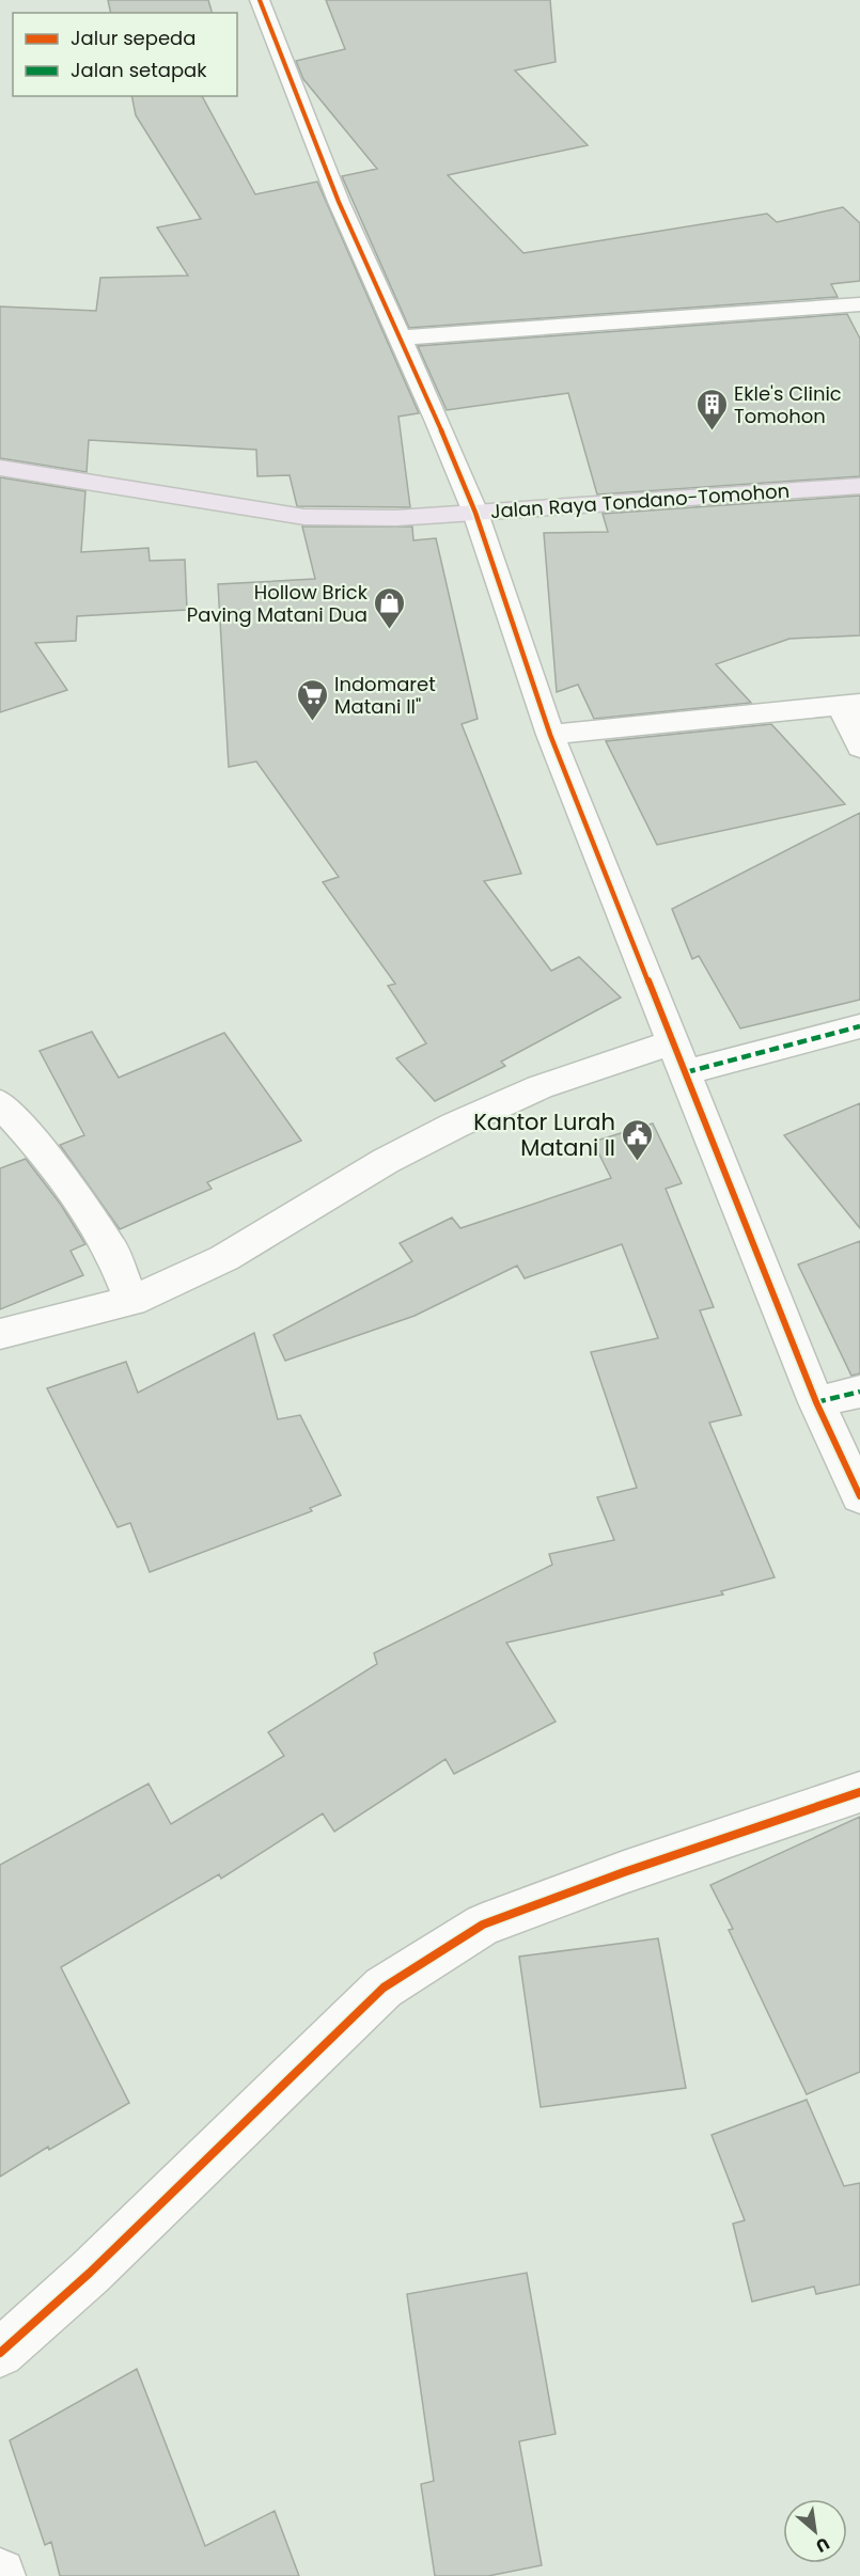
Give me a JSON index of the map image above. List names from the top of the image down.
{
  "streets": {
    "highway": ["Jalan Raya Tondano-Tomohon"]
  },
  "places": {
    "building": ["Ekle's Clinic Tomohon"],
    "shop": ["Hollow Brick Paving Matani Dua"],
    "supermarket": ["Indomaret Matani II\""],
    "public building": ["Kantor Lurah Matani II"]
  },
  "legend": ["Jalur sepeda", "Jalan setapak"],
  "north": "bottom right"
}
